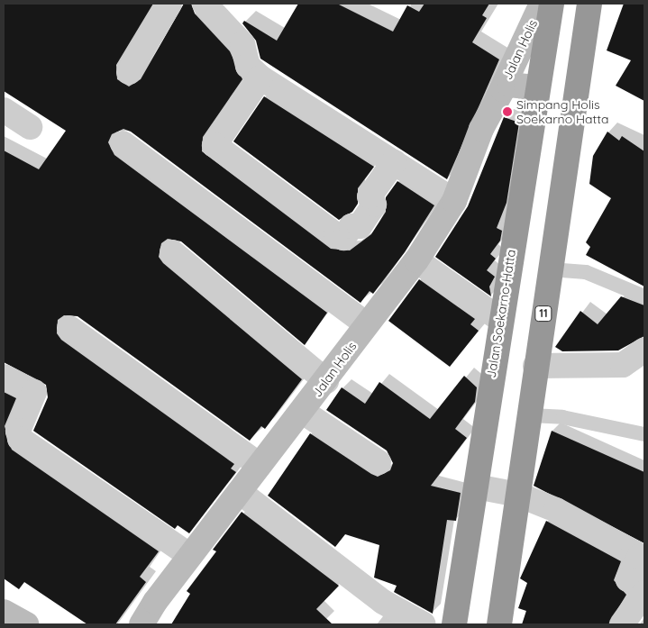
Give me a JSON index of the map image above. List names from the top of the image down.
{
  "streets": {
    "highway": ["Jalan Soekarno-Hatta", "11"],
    "street": ["Jalan Holis"]
  },
  "crossings": [
    ["Jalan Holis", "Jalan Soekarno-Hatta"]
  ],
  "places": ["Simpang Holis Soekarno Hatta"]
}
